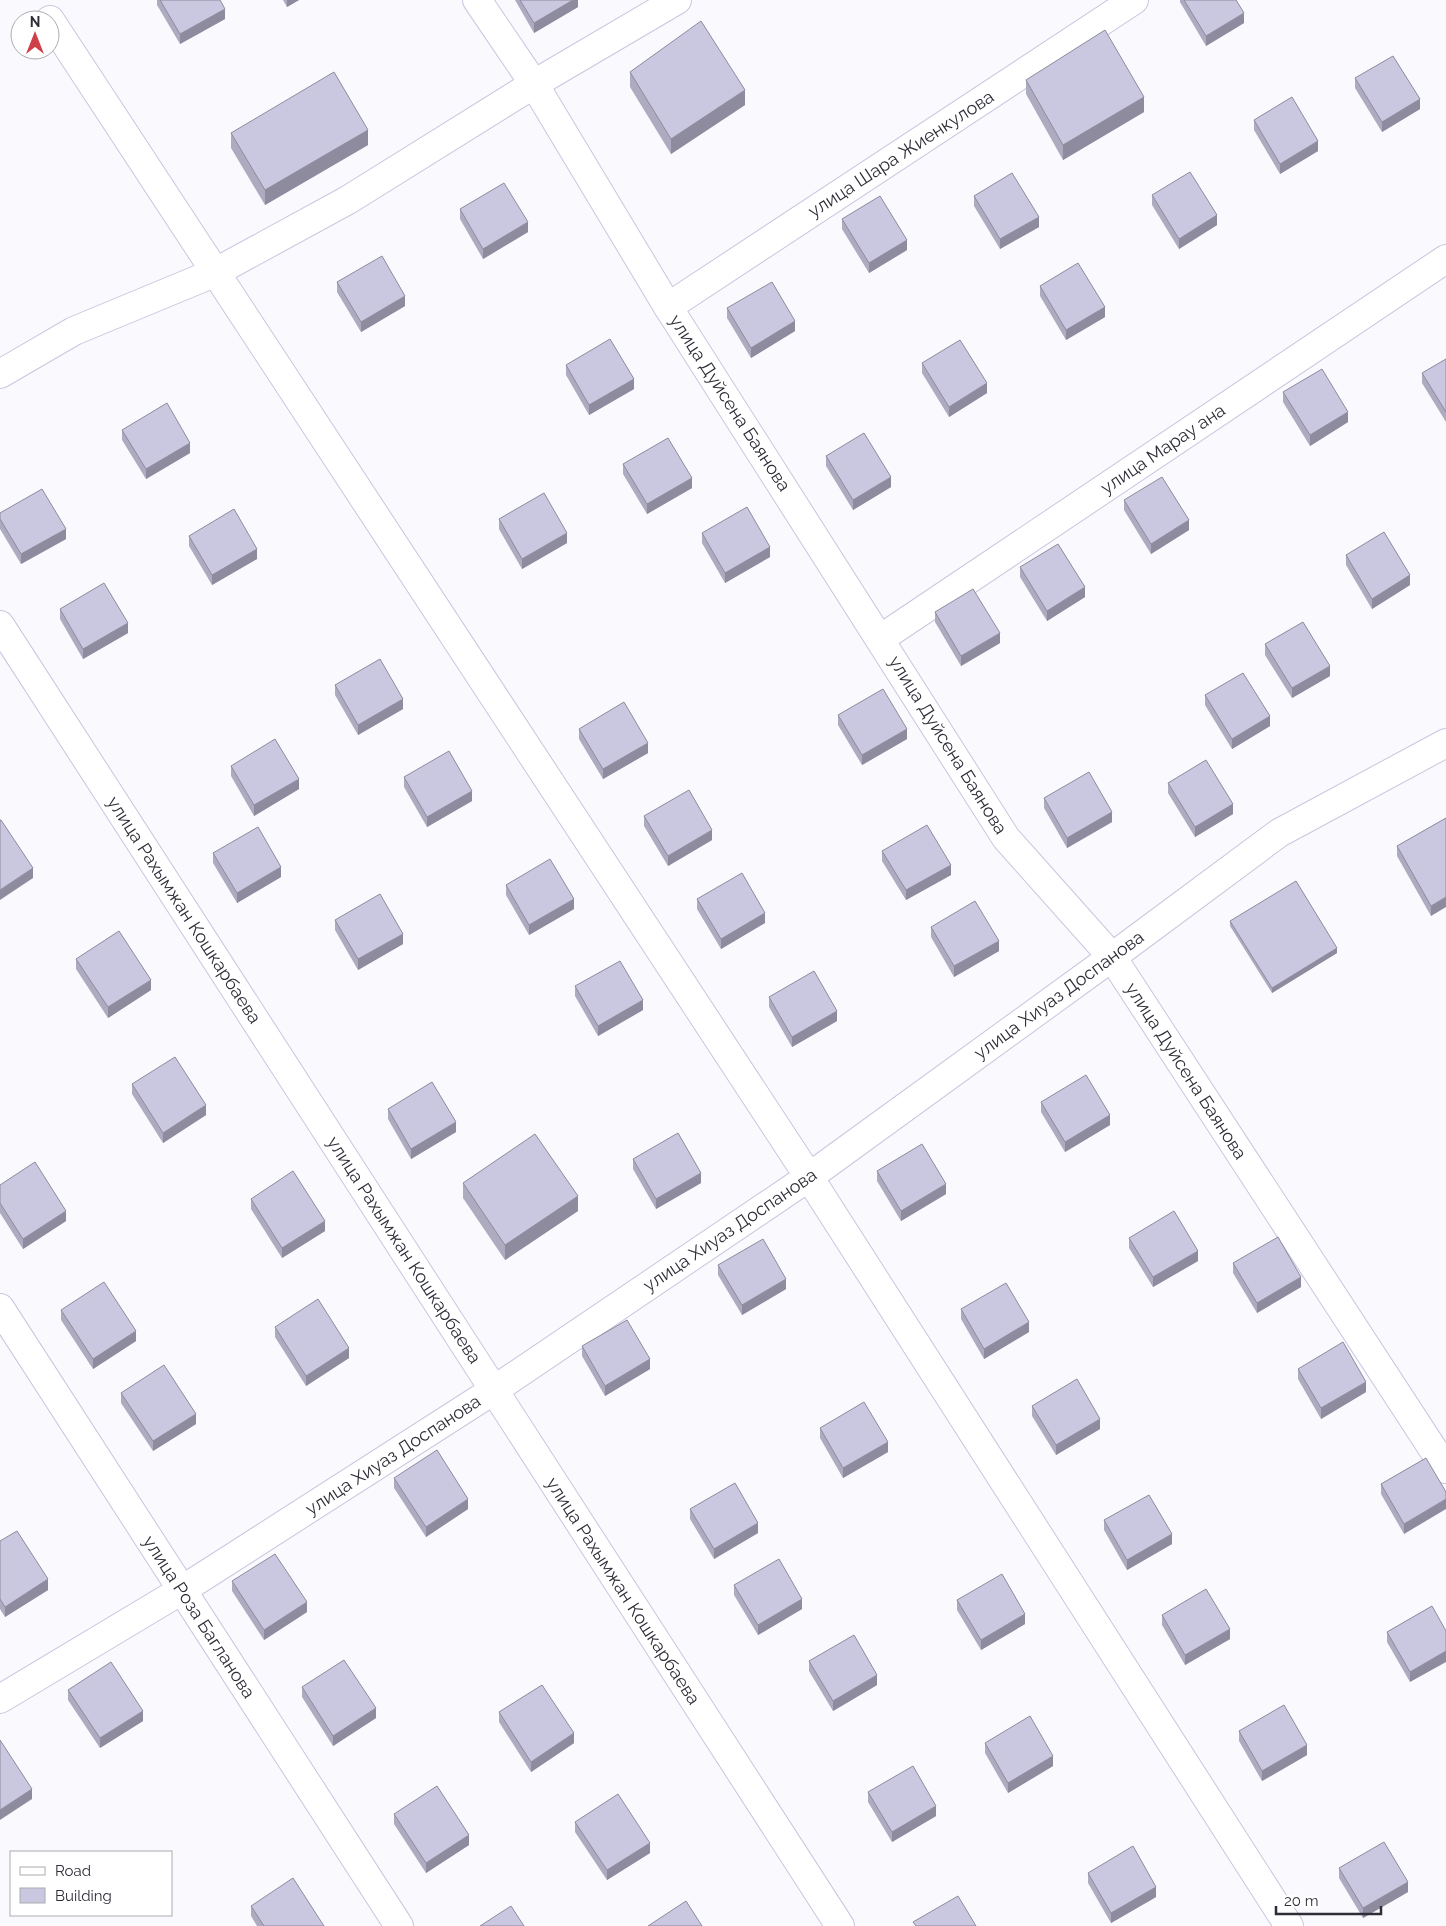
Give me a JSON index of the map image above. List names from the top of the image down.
{
  "streets": {
    "street": [
      "улица Шара Жиенкулова",
      "улица Дуйсена Баянова",
      "улица Марау ана",
      "улица Рахымжан Кошкарбаева",
      "улица Хиуаз Доспанова",
      "улица Роза Багланова"
    ]
  },
  "crossings": [
    ["улица Шара Жиенкулова", "улица Дуйсена Баянова"],
    ["улица Дуйсена Баянова", "улица Марау ана"],
    ["улица Дуйсена Баянова", "улица Хиуаз Доспанова"],
    ["улица Рахымжан Кошкарбаева", "улица Хиуаз Доспанова"],
    ["улица Хиуаз Доспанова", "улица Роза Багланова"]
  ],
  "legend": ["Road", "Building"],
  "scale_bar": "20 m",
  "north": "top"
}
